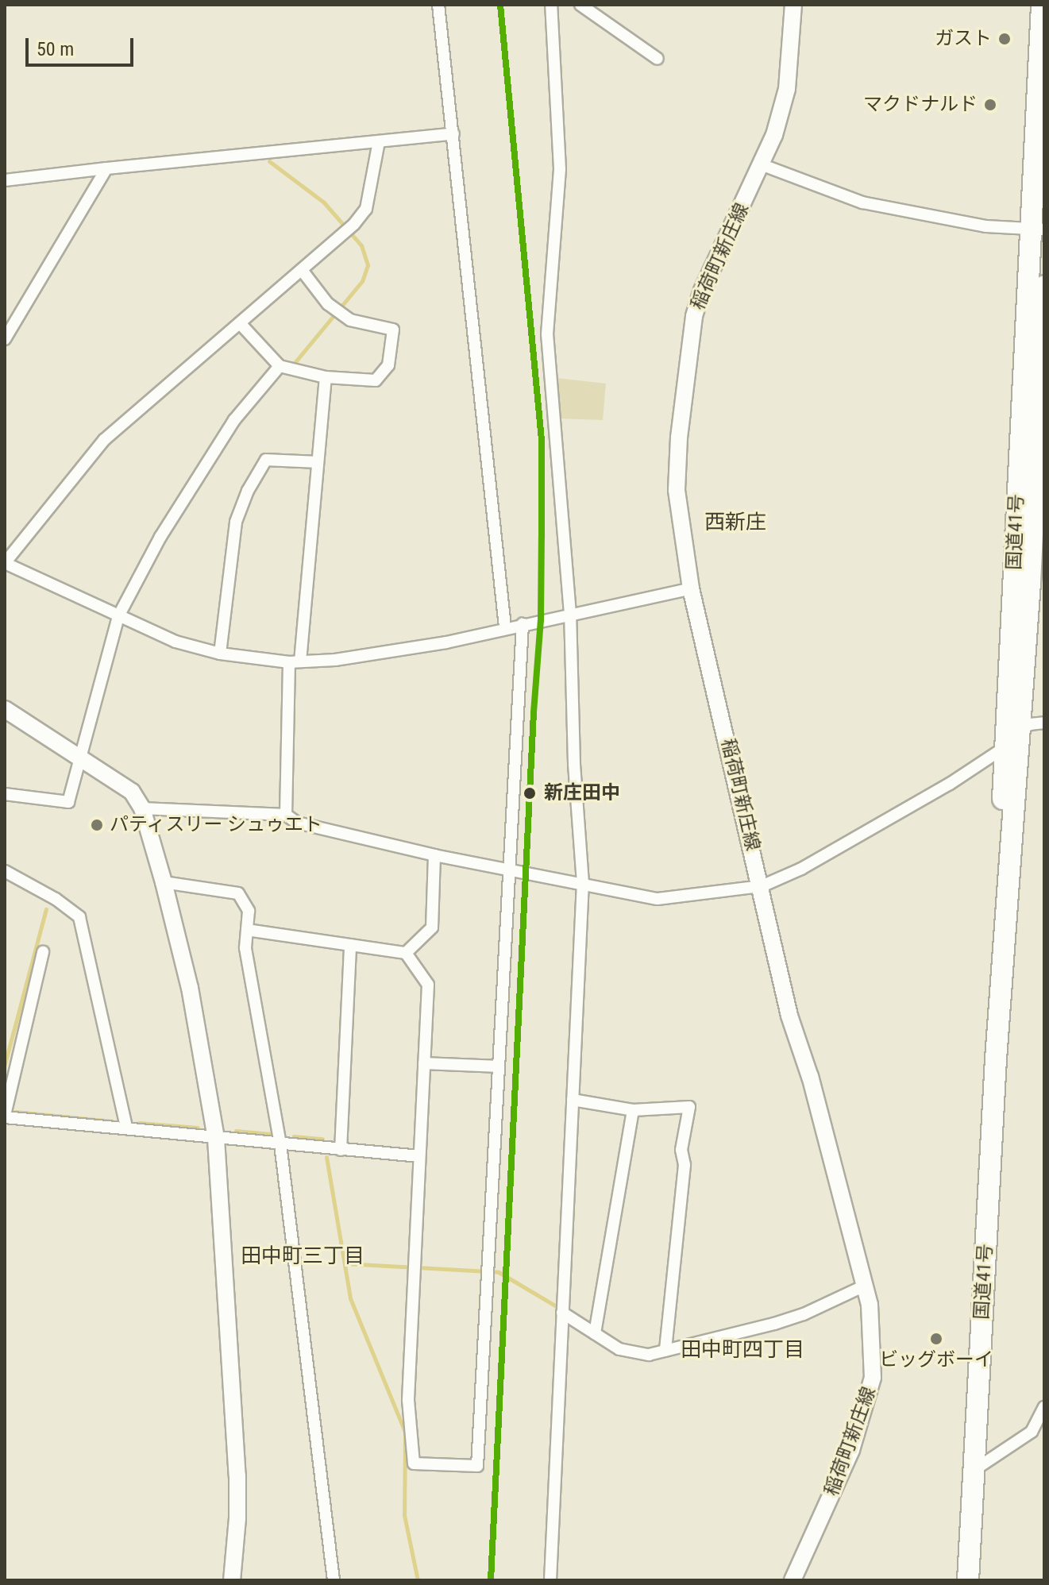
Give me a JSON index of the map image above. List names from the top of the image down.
{
  "streets": {
    "highway": ["国道41号"],
    "main road": ["稲荷町新庄線"]
  },
  "districts": ["西新庄", "田中町三丁目", "田中町四丁目"],
  "places": [
    "ガスト",
    "マクドナルド",
    "新庄田中",
    "パティスリー シュゥエト",
    "ビッグボーイ"
  ],
  "scale_bar": "50 m"
}
